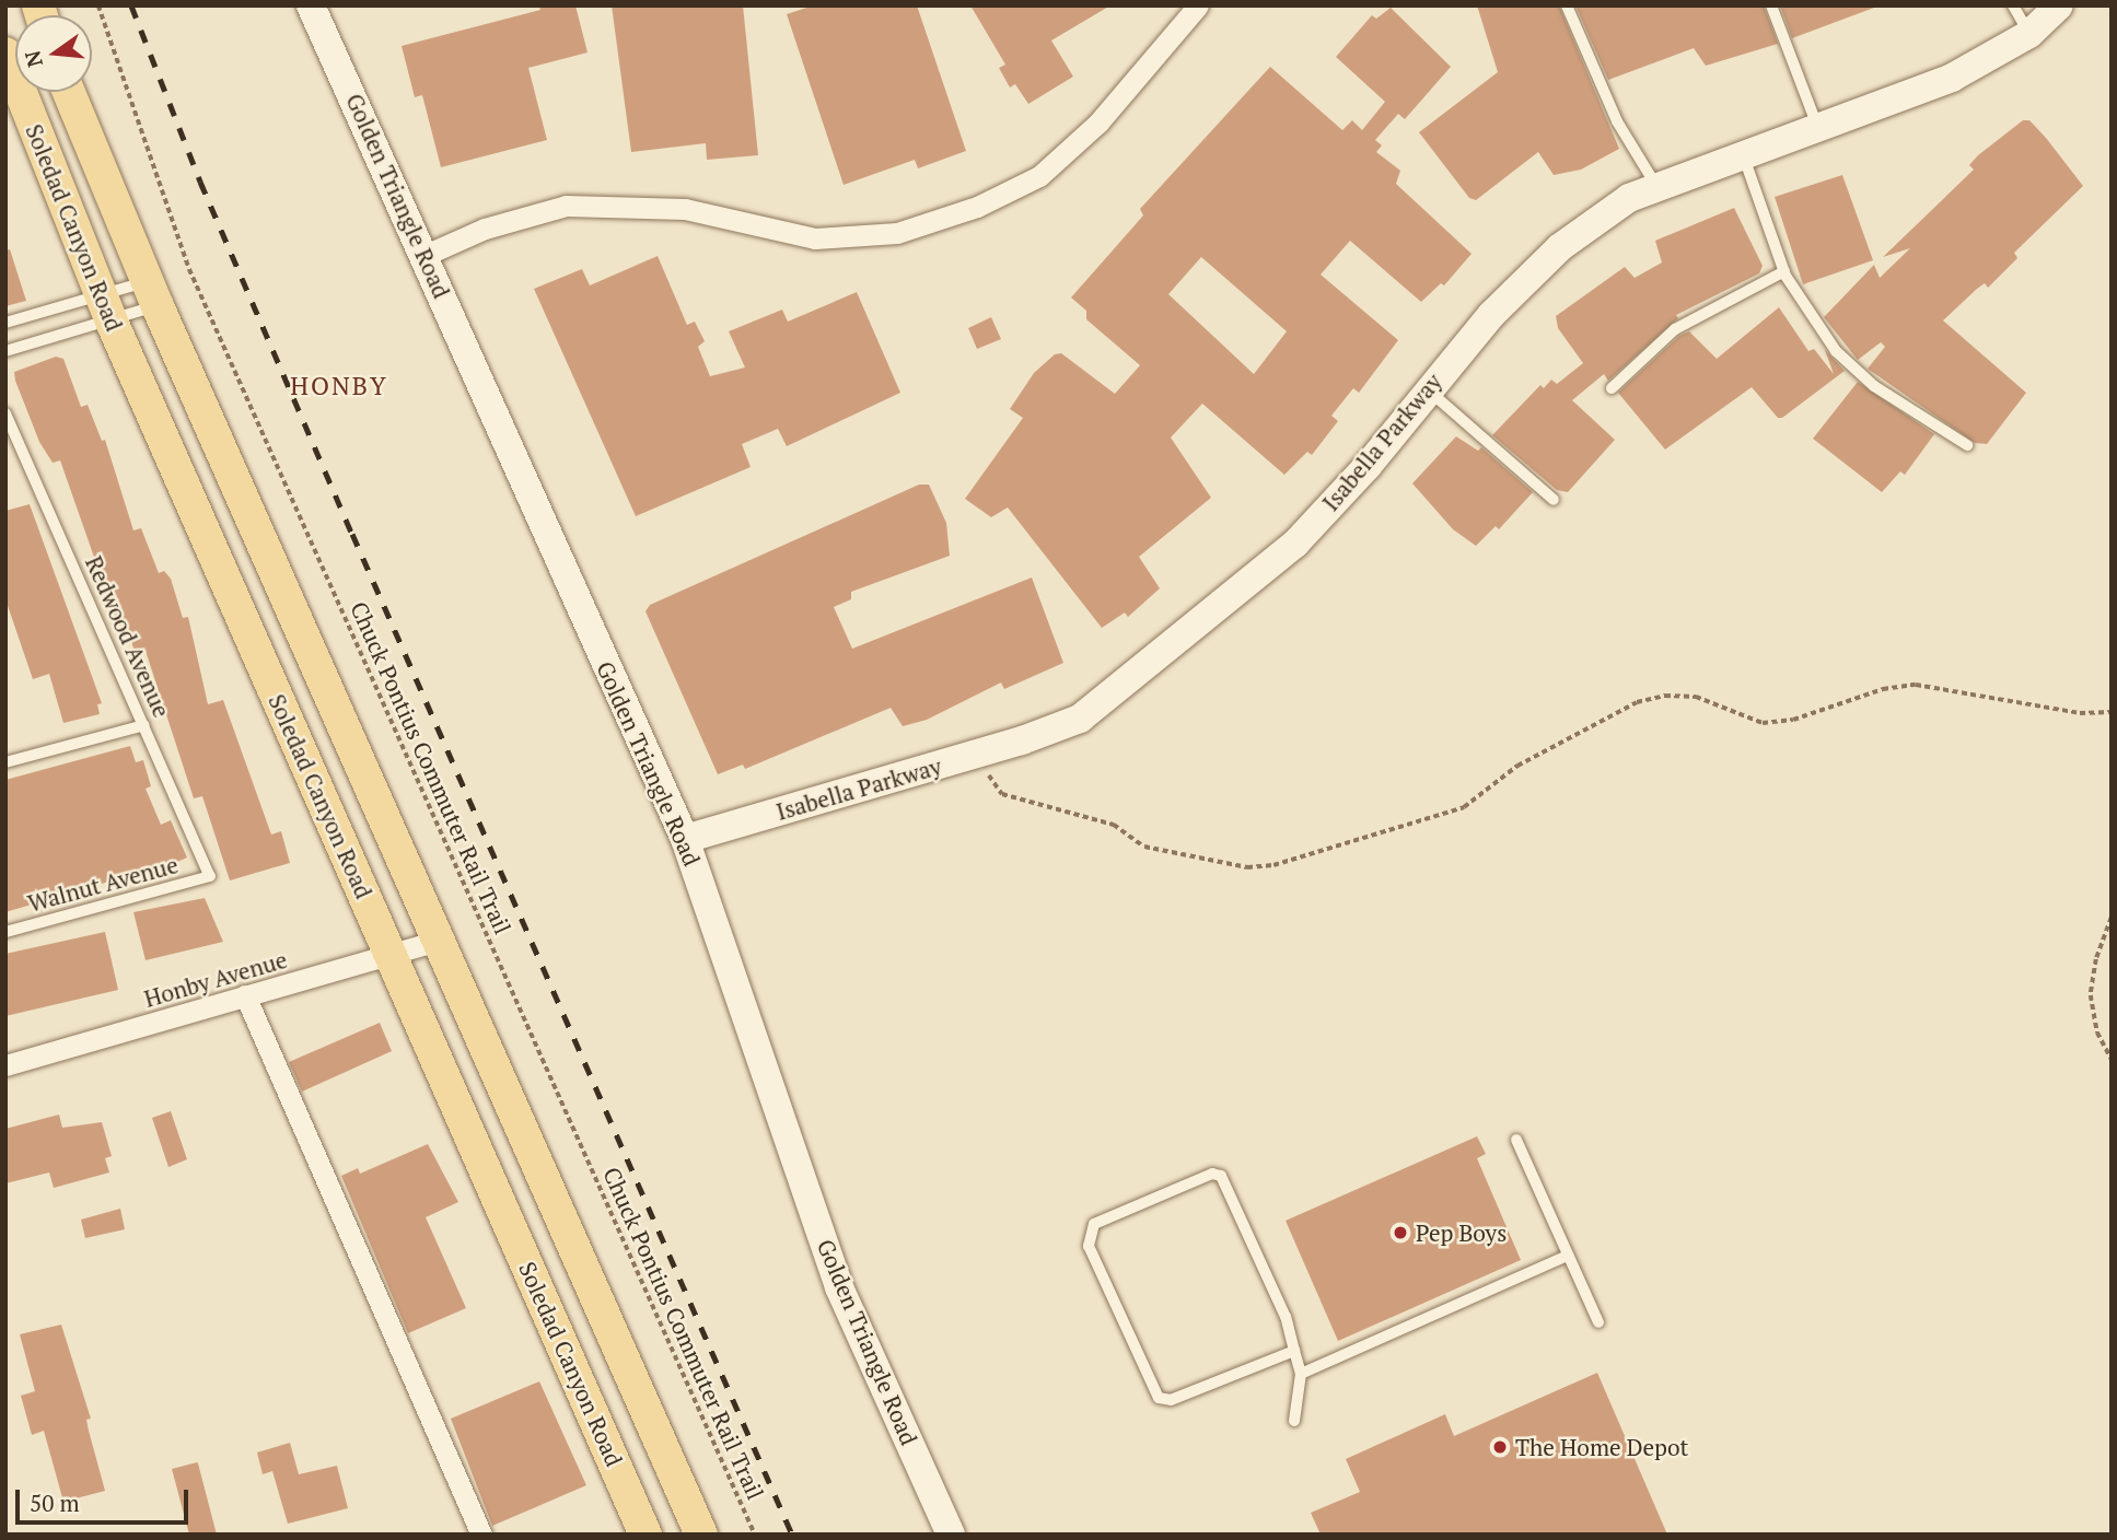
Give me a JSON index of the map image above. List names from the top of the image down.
{
  "streets": {
    "main road": ["Soledad Canyon Road"],
    "street": ["Golden Triangle Road", "Isabella Parkway", "Honby Avenue"],
    "lane": ["Redwood Avenue", "Walnut Avenue"],
    "path": ["Chuck Pontius Commuter Rail Trail"]
  },
  "crossings": [
    ["Golden Triangle Road", "Isabella Parkway"],
    ["Soledad Canyon Road", "Honby Avenue"],
    ["Redwood Avenue", "Walnut Avenue"]
  ],
  "districts": ["HONBY"],
  "places": ["Pep Boys", "The Home Depot"],
  "scale_bar": "50 m",
  "north": "left"
}
